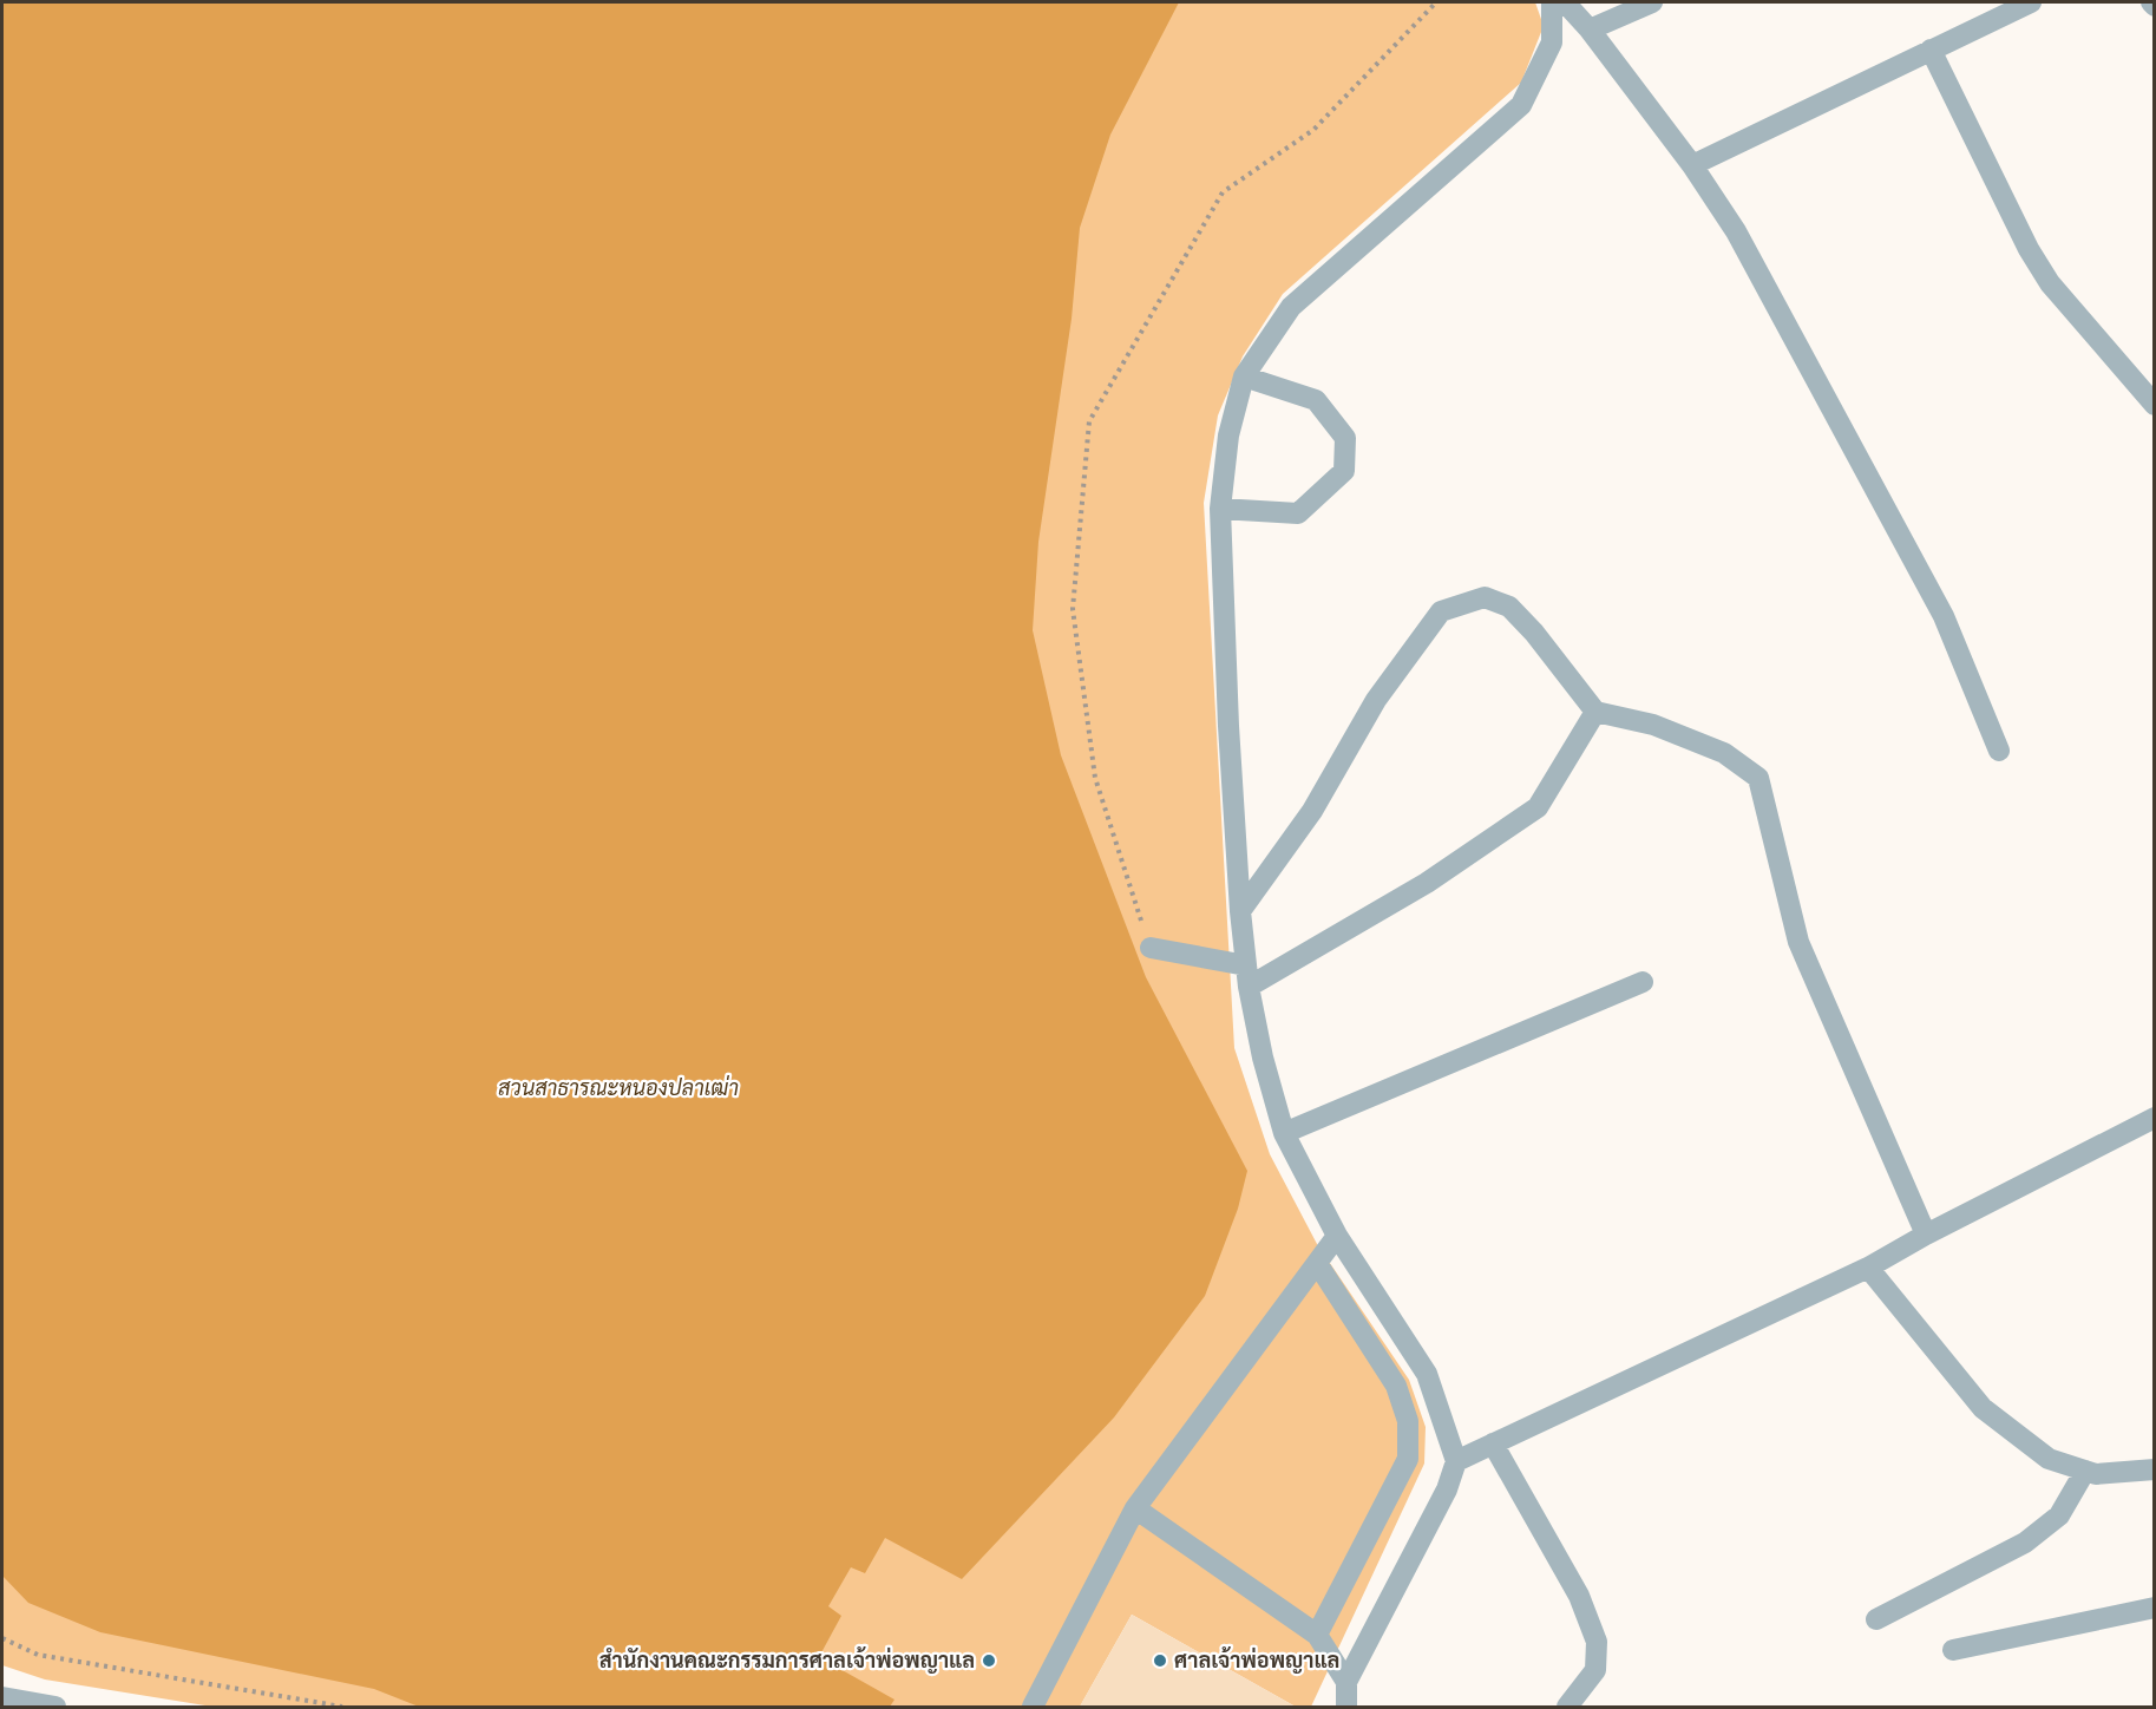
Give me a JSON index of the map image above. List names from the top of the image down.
{
  "parks": ["สวนสาธารณะหนองปลาเฒ่า"],
  "places": ["สำนักงานคณะกรรมการศาลเจ้าพ่อพญาแล", "ศาลเจ้าพ่อพญาแล"]
}
